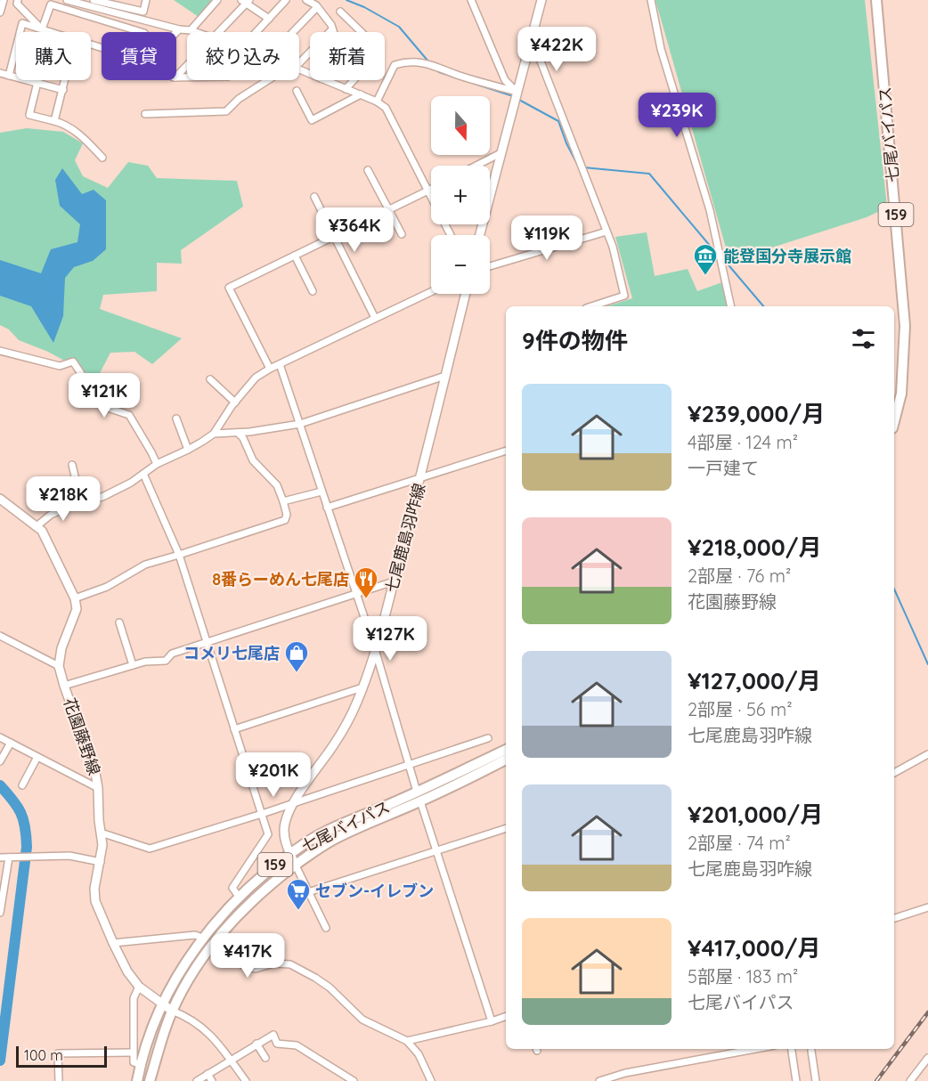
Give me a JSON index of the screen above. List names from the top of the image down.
{
  "streets": {
    "highway": ["七尾バイパス", "159"],
    "main road": ["七尾鹿島羽咋線", "花園藤野線"]
  },
  "crossings": [
    ["七尾バイパス", "七尾鹿島羽咋線"],
    ["七尾バイパス", "花園藤野線"]
  ],
  "places": {
    "museum": ["能登国分寺展示館"],
    "restaurant": ["8番らーめん七尾店"],
    "shop": ["コメリ七尾店"],
    "supermarket": ["セブン-イレブン"]
  },
  "scale_bar": "100 m",
  "north": "bottom",
  "page": {
    "price": [
      "¥422K",
      "¥239K",
      "¥364K",
      "¥119K",
      "¥121K",
      "¥218K",
      "¥127K",
      "¥201K",
      "¥417K"
    ],
    "chip": [
      "購入",
      "賃貸",
      "絞り込み",
      "新着"
    ],
    "map_buttons": ["+", "−"],
    "heading": "9件の物件",
    "list": [
      {
        "name": "¥239,000/月",
        "note": "4部屋 · 124 m² · 一戸建て"
      },
      {
        "name": "¥218,000/月",
        "note": "2部屋 · 76 m² · 花園藤野線"
      },
      {
        "name": "¥127,000/月",
        "note": "2部屋 · 56 m² · 七尾鹿島羽咋線"
      },
      {
        "name": "¥201,000/月",
        "note": "2部屋 · 74 m² · 七尾鹿島羽咋線"
      },
      {
        "name": "¥417,000/月",
        "note": "5部屋 · 183 m² · 七尾バイパス"
      }
    ],
    "scale": "100 m"
  }
}
